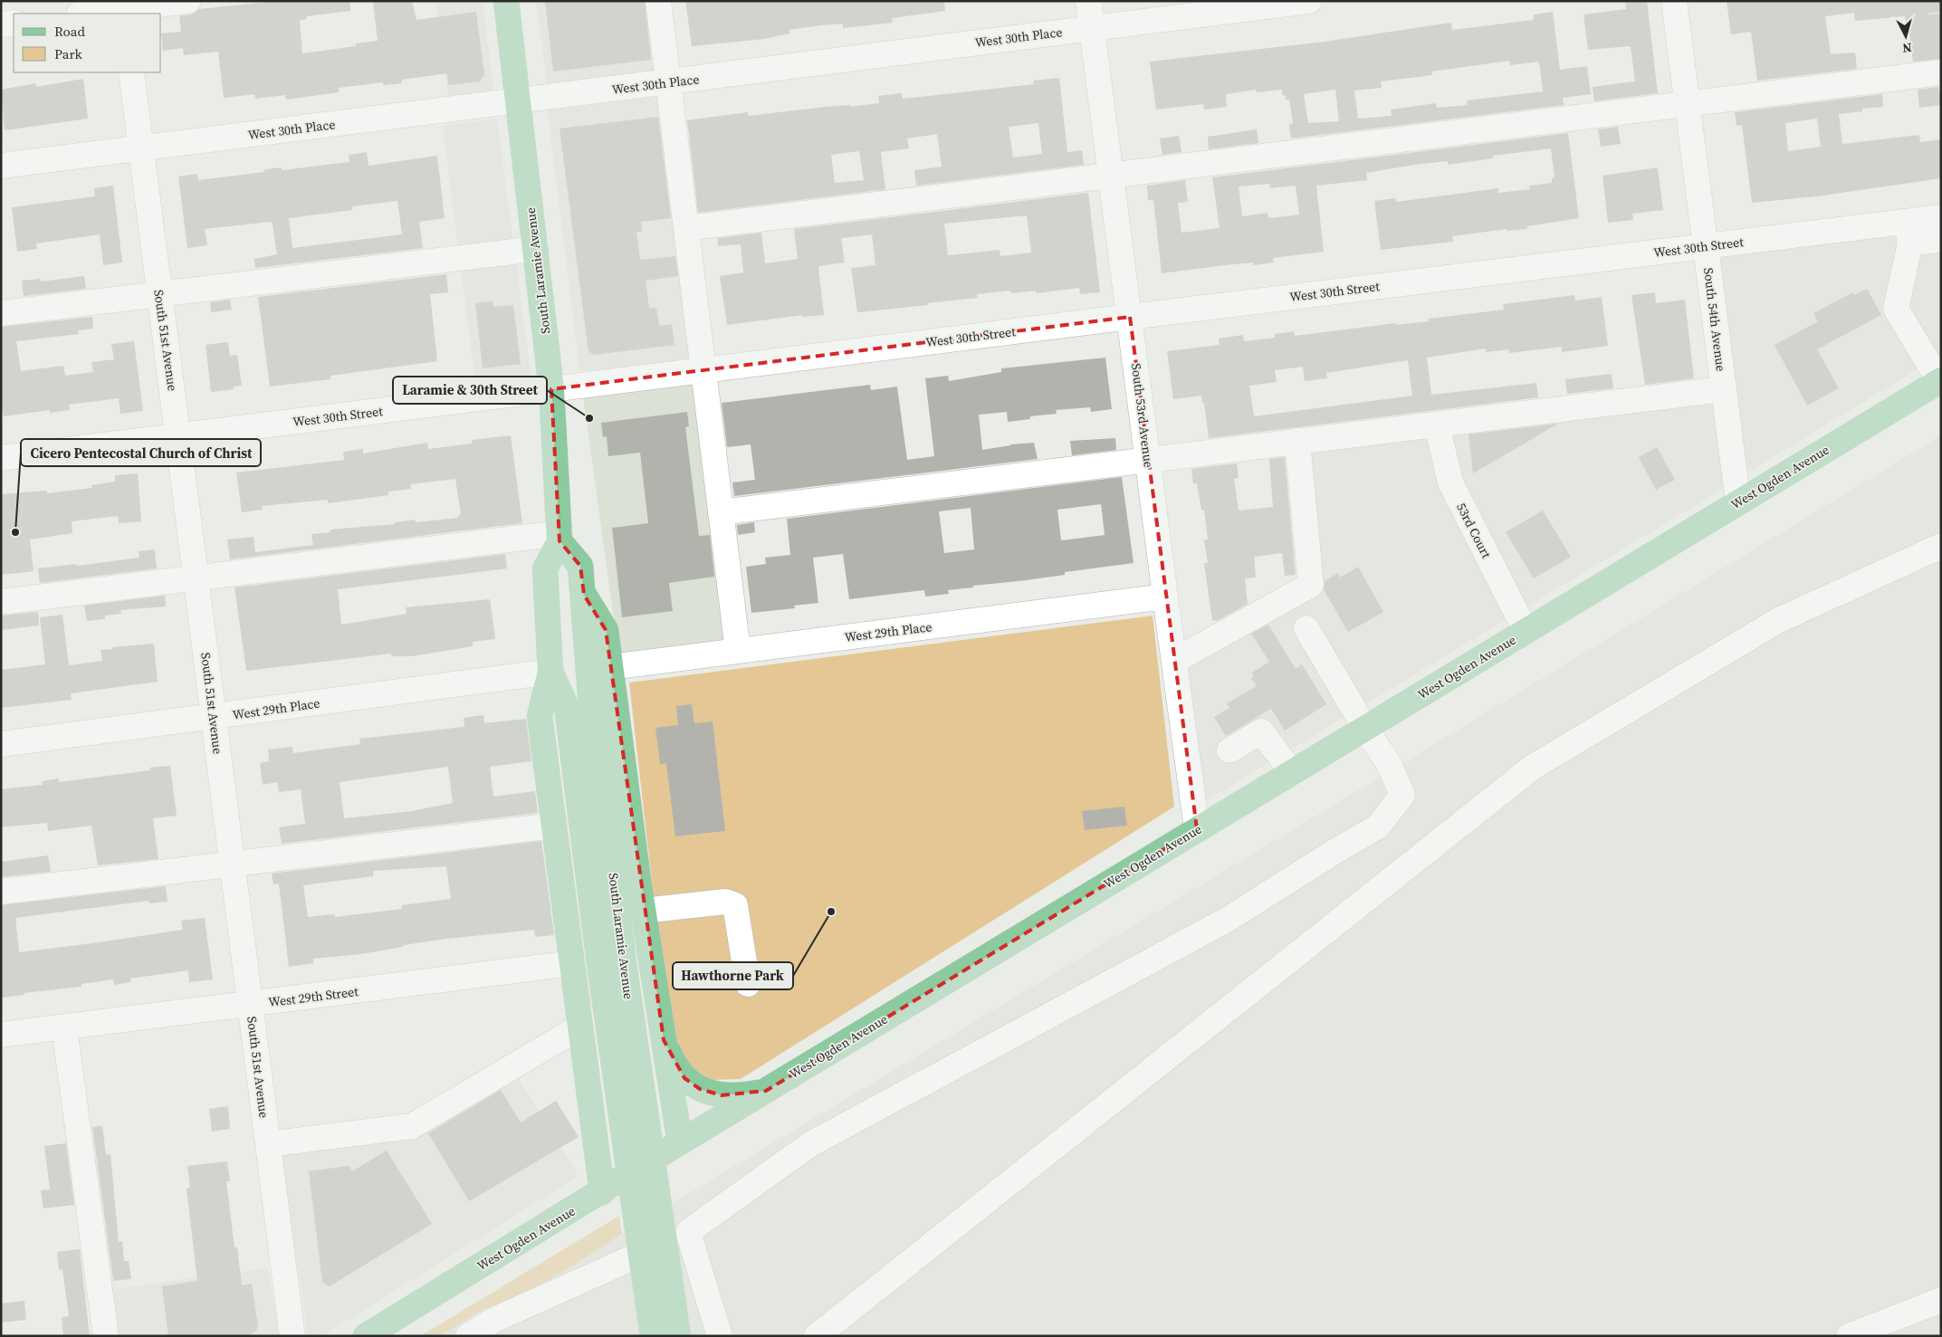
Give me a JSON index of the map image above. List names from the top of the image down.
{
  "streets": {
    "main road": ["South Laramie Avenue", "West Ogden Avenue"],
    "street": [
      "West 30th Place",
      "West 30th Street",
      "South 54th Avenue",
      "South 51st Avenue",
      "South 53rd Avenue",
      "53rd Court",
      "West 29th Place",
      "West 29th Street"
    ]
  },
  "crossings": [
    ["West 30th Place", "South Laramie Avenue"],
    ["West 30th Place", "South 51st Avenue"],
    ["West 30th Place", "South 53rd Avenue"],
    ["West 30th Street", "South Laramie Avenue"],
    ["West 30th Street", "South 54th Avenue"],
    ["West 30th Street", "South 51st Avenue"],
    ["West 30th Street", "South 53rd Avenue"],
    ["South Laramie Avenue", "West 29th Place"],
    ["South 54th Avenue", "West Ogden Avenue"],
    ["South 51st Avenue", "West 29th Place"],
    ["South 51st Avenue", "West 29th Street"],
    ["South 53rd Avenue", "West Ogden Avenue"],
    ["South 53rd Avenue", "West 29th Place"],
    ["West Ogden Avenue", "53rd Court"]
  ],
  "places": ["Laramie & 30th Street", "Cicero Pentecostal Church of Christ", "Hawthorne Park"],
  "legend": ["Road", "Park"],
  "north": "bottom"
}
